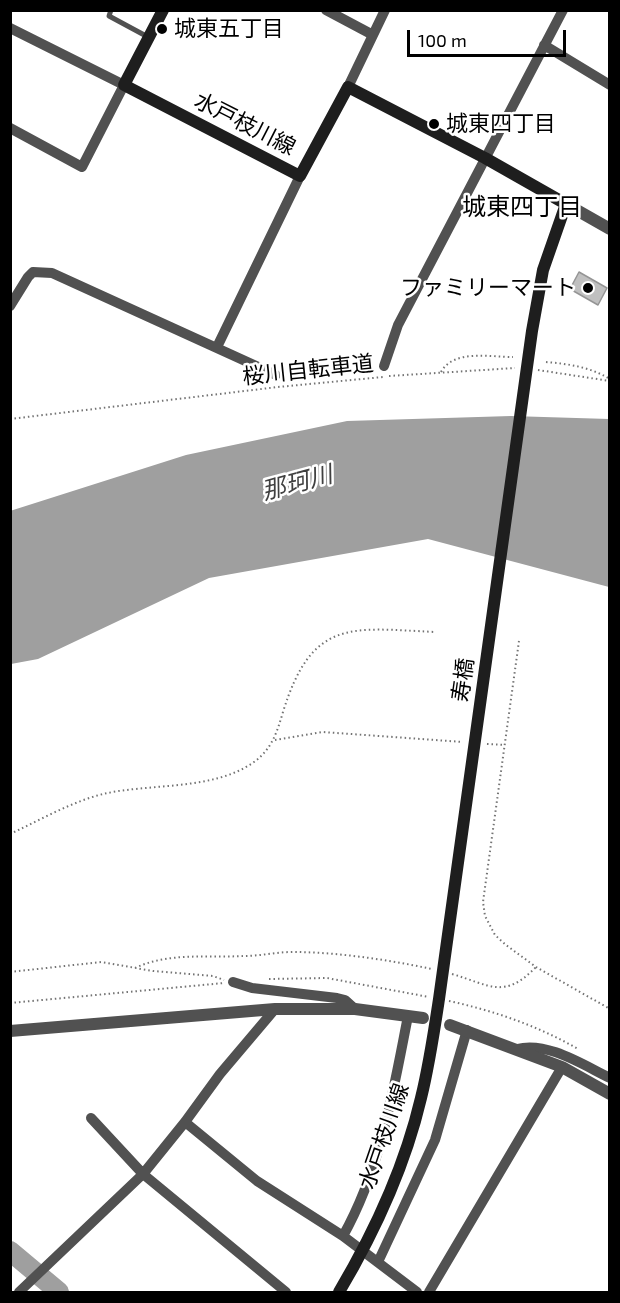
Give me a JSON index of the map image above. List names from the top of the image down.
{
  "streets": {
    "main road": ["水戸枝川線", "寿橋"],
    "path": ["桜川自転車道"]
  },
  "crossings": [
    ["水戸枝川線", "寿橋"],
    ["桜川自転車道", "寿橋"]
  ],
  "districts": ["城東四丁目"],
  "water": ["那珂川"],
  "places": ["城東五丁目", "城東四丁目", "ファミリーマート"],
  "scale_bar": "100 m"
}
